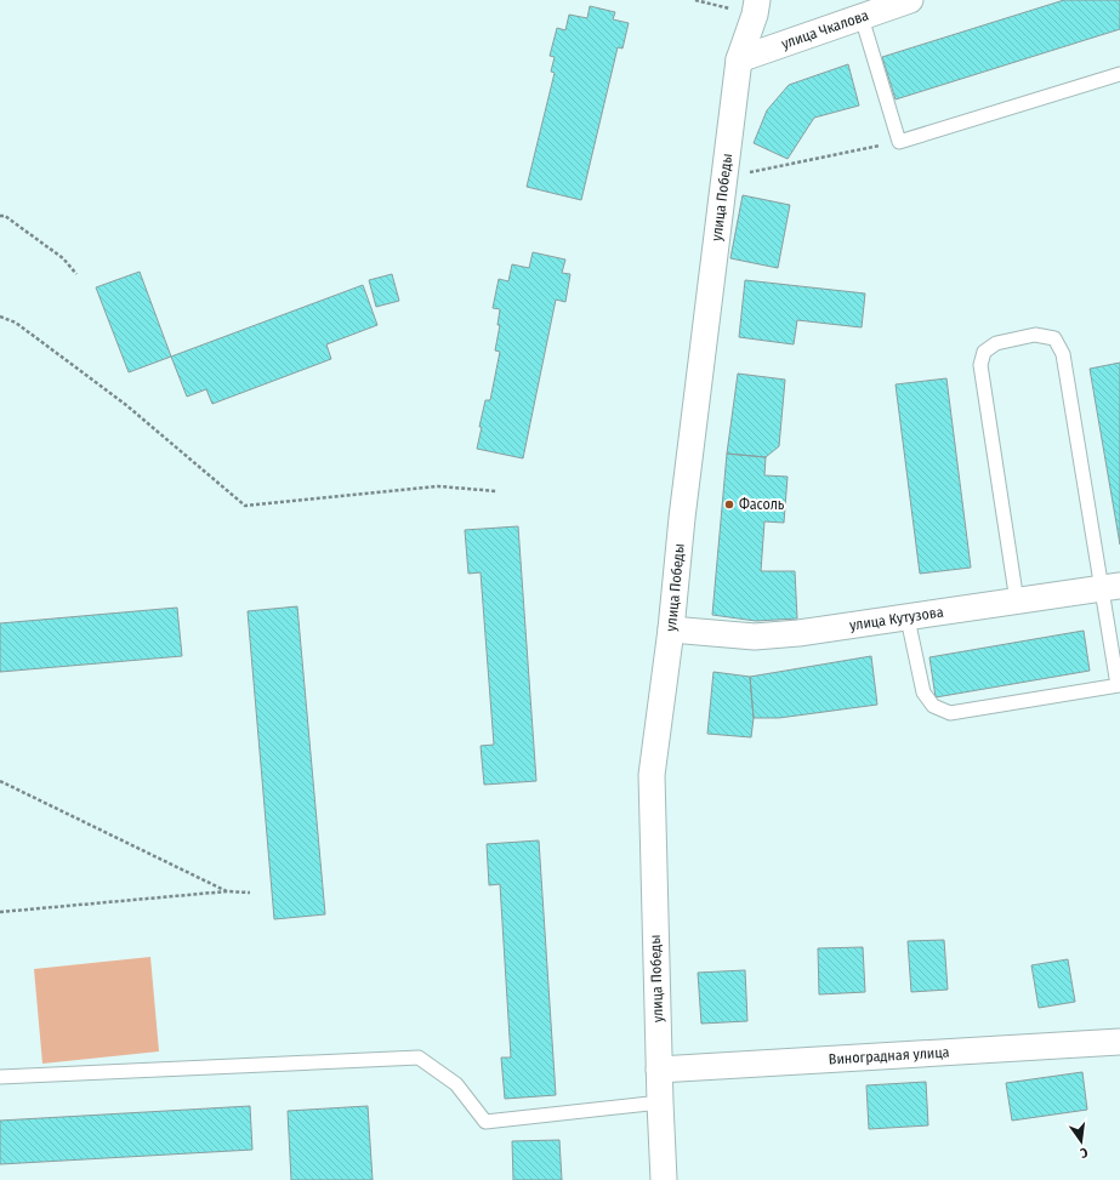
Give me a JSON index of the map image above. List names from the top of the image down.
{
  "streets": {
    "street": [
      "улица Чкалова",
      "улица Победы",
      "улица Кутузова",
      "Виноградная улица"
    ]
  },
  "crossings": [
    ["улица Чкалова", "улица Победы"],
    ["улица Победы", "улица Кутузова"],
    ["улица Победы", "Виноградная улица"]
  ],
  "places": ["Фасоль"],
  "north": "bottom"
}
